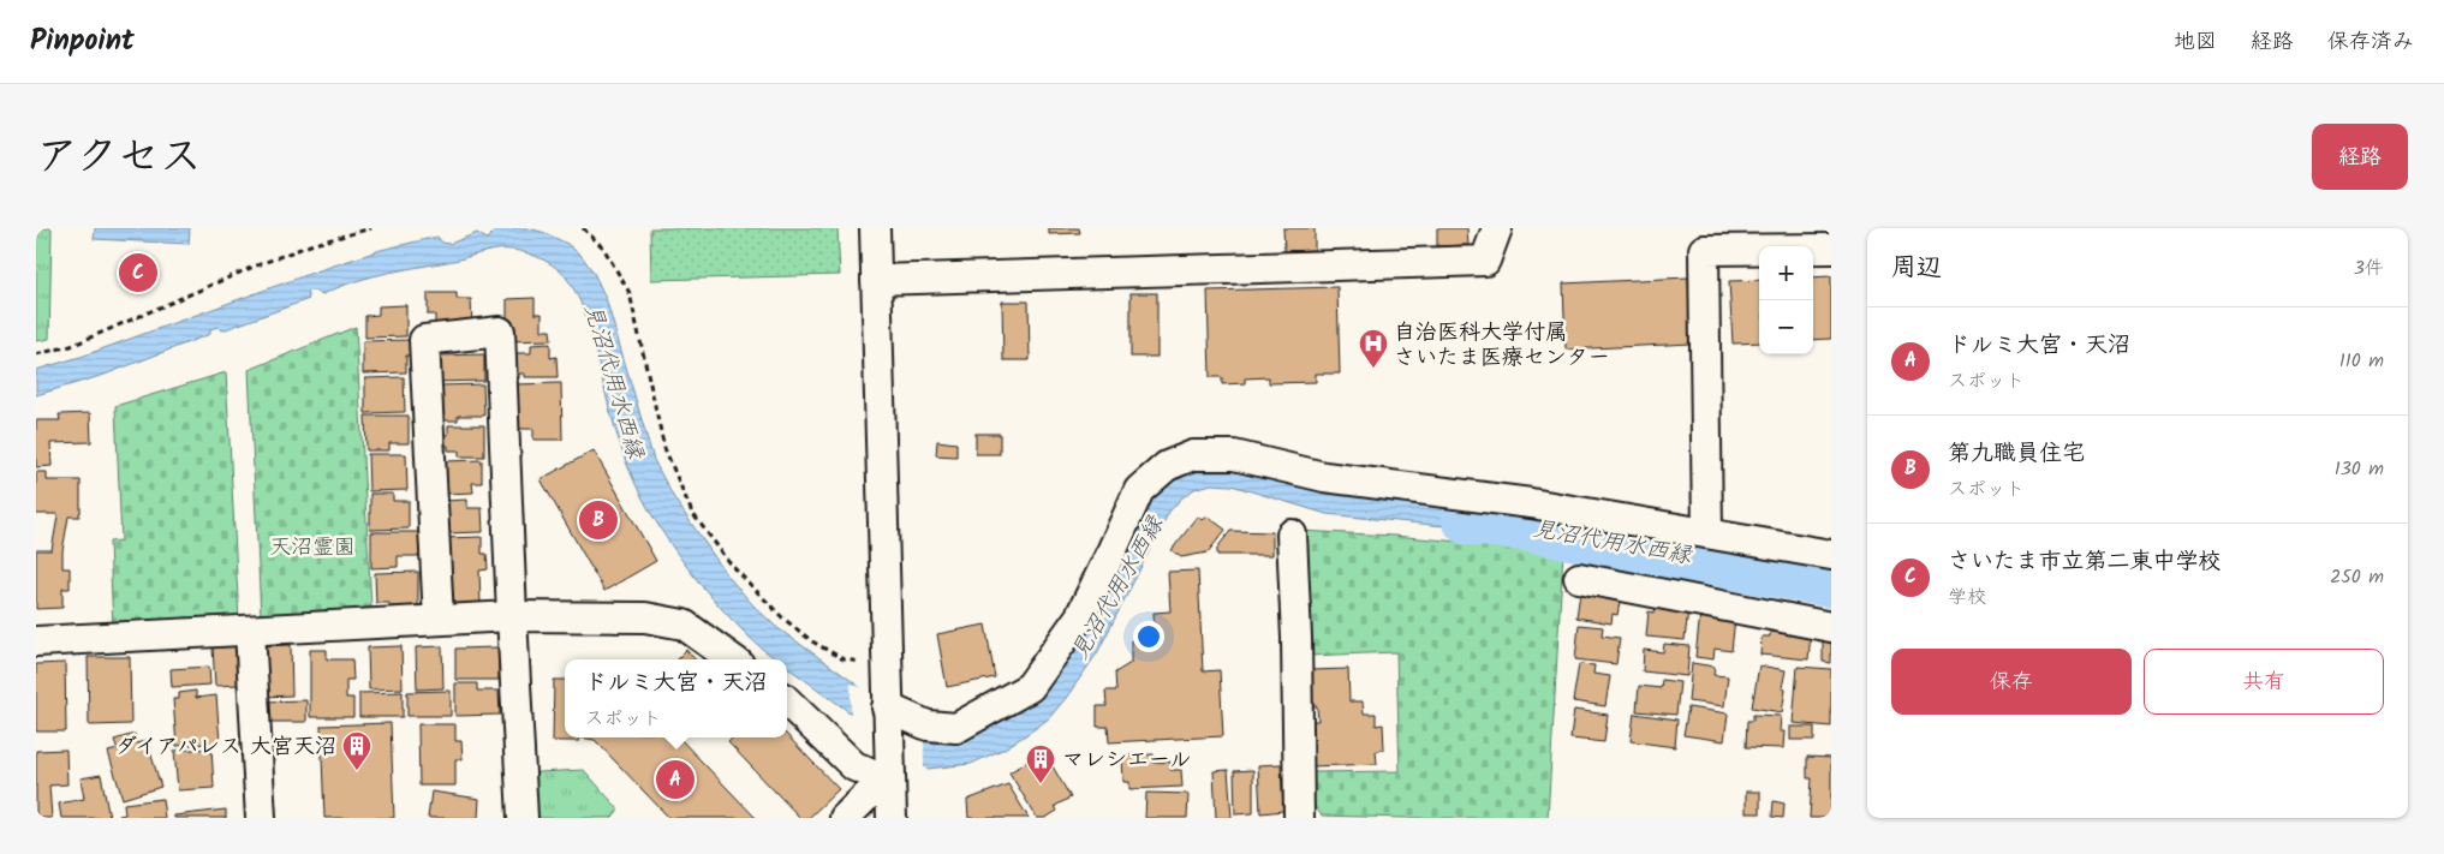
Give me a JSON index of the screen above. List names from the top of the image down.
{
  "water": ["見沼代用水西縁"],
  "parks": ["天沼霊園"],
  "places": {
    "hospital": ["自治医科大学付属 さいたま医療センター"],
    "building": ["ダイアパレス 大宮天沼", "マレシエール"]
  },
  "page": {
    "header": "Pinpoint",
    "nav": ["地図", "経路", "保存済み"],
    "title": "アクセス",
    "buttons": [
      "経路",
      ["保存", "共有"]
    ],
    "heading": ["周辺", "3件"],
    "map_buttons": ["+", "−"],
    "pins": ["C", "B", "A"],
    "list": [
      {
        "mark": "A",
        "name": "ドルミ大宮・天沼",
        "note": "スポット",
        "value": "110 m"
      },
      {
        "mark": "B",
        "name": "第九職員住宅",
        "note": "スポット",
        "value": "130 m"
      },
      {
        "mark": "C",
        "name": "さいたま市立第二東中学校",
        "note": "学校",
        "value": "250 m"
      }
    ],
    "popup": ["ドルミ大宮・天沼", "スポット"]
  }
}
